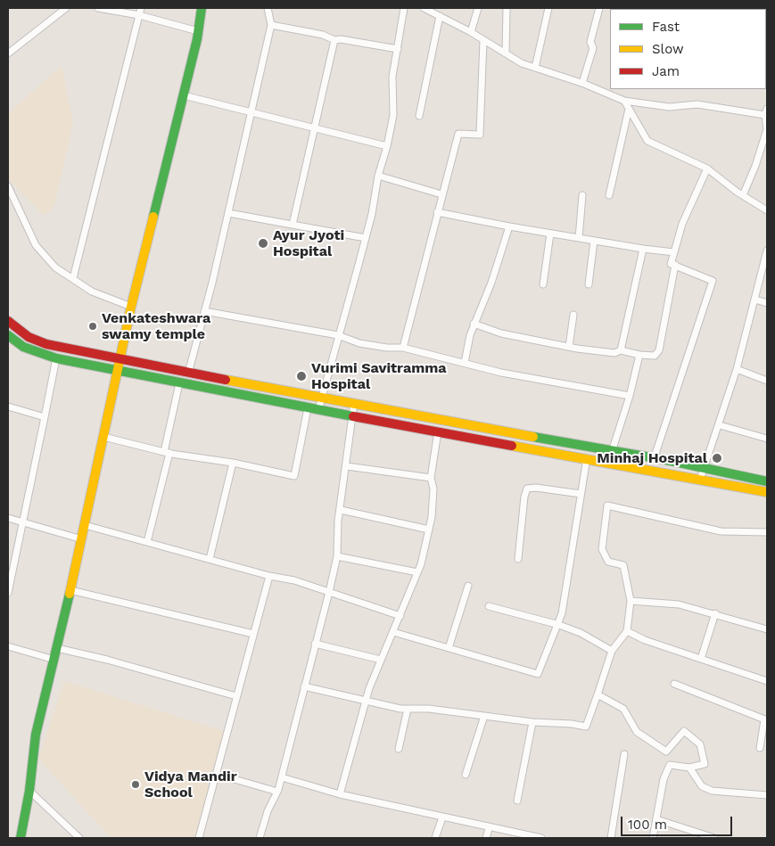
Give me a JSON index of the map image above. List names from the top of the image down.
{
  "places": [
    "Ayur Jyoti Hospital",
    "Venkateshwara swamy temple",
    "Vurimi Savitramma Hospital",
    "Minhaj Hospital",
    "Vidya Mandir School"
  ],
  "legend": ["Fast", "Slow", "Jam"],
  "scale_bar": "100 m"
}
